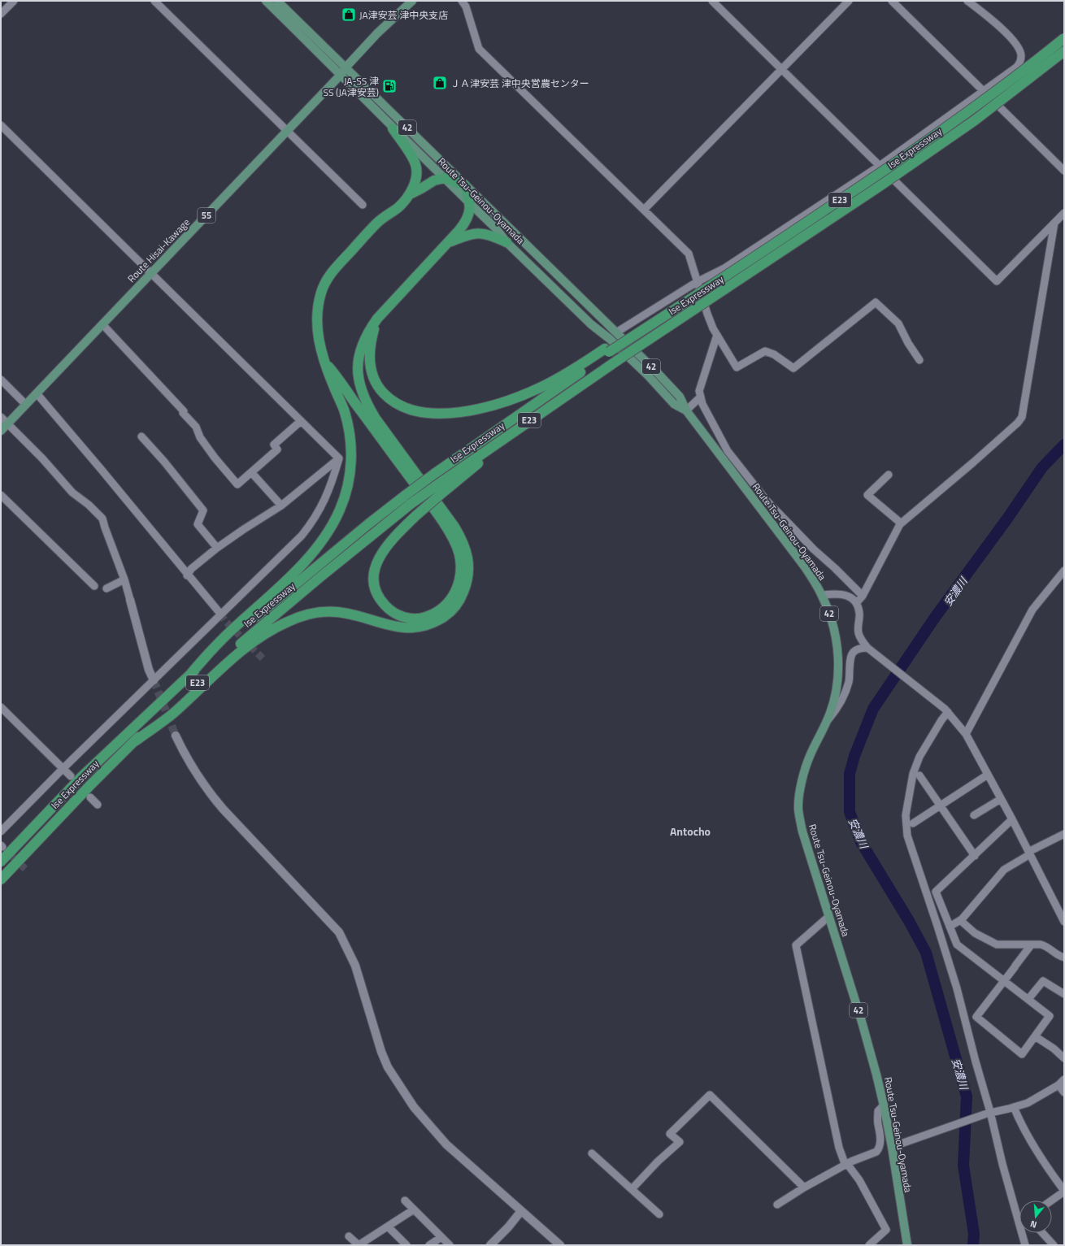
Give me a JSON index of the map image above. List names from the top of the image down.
{
  "streets": {
    "highway": ["Ise Expressway", "E23"],
    "main road": [
      "42",
      "Route Tsu-Geinou-Oyamada",
      "55",
      "Route Hisai-Kawage"
    ]
  },
  "crossings": [
    ["Route Tsu-Geinou-Oyamada", "Route Hisai-Kawage"]
  ],
  "districts": ["Antocho"],
  "water": ["安濃川"],
  "places": {
    "shop": ["JA津安芸 津中央支店", "ＪＡ津安芸 津中央営農センター"],
    "fuel station": ["JA-SS 津 SS (JA津安芸)"]
  },
  "north": "bottom"
}
